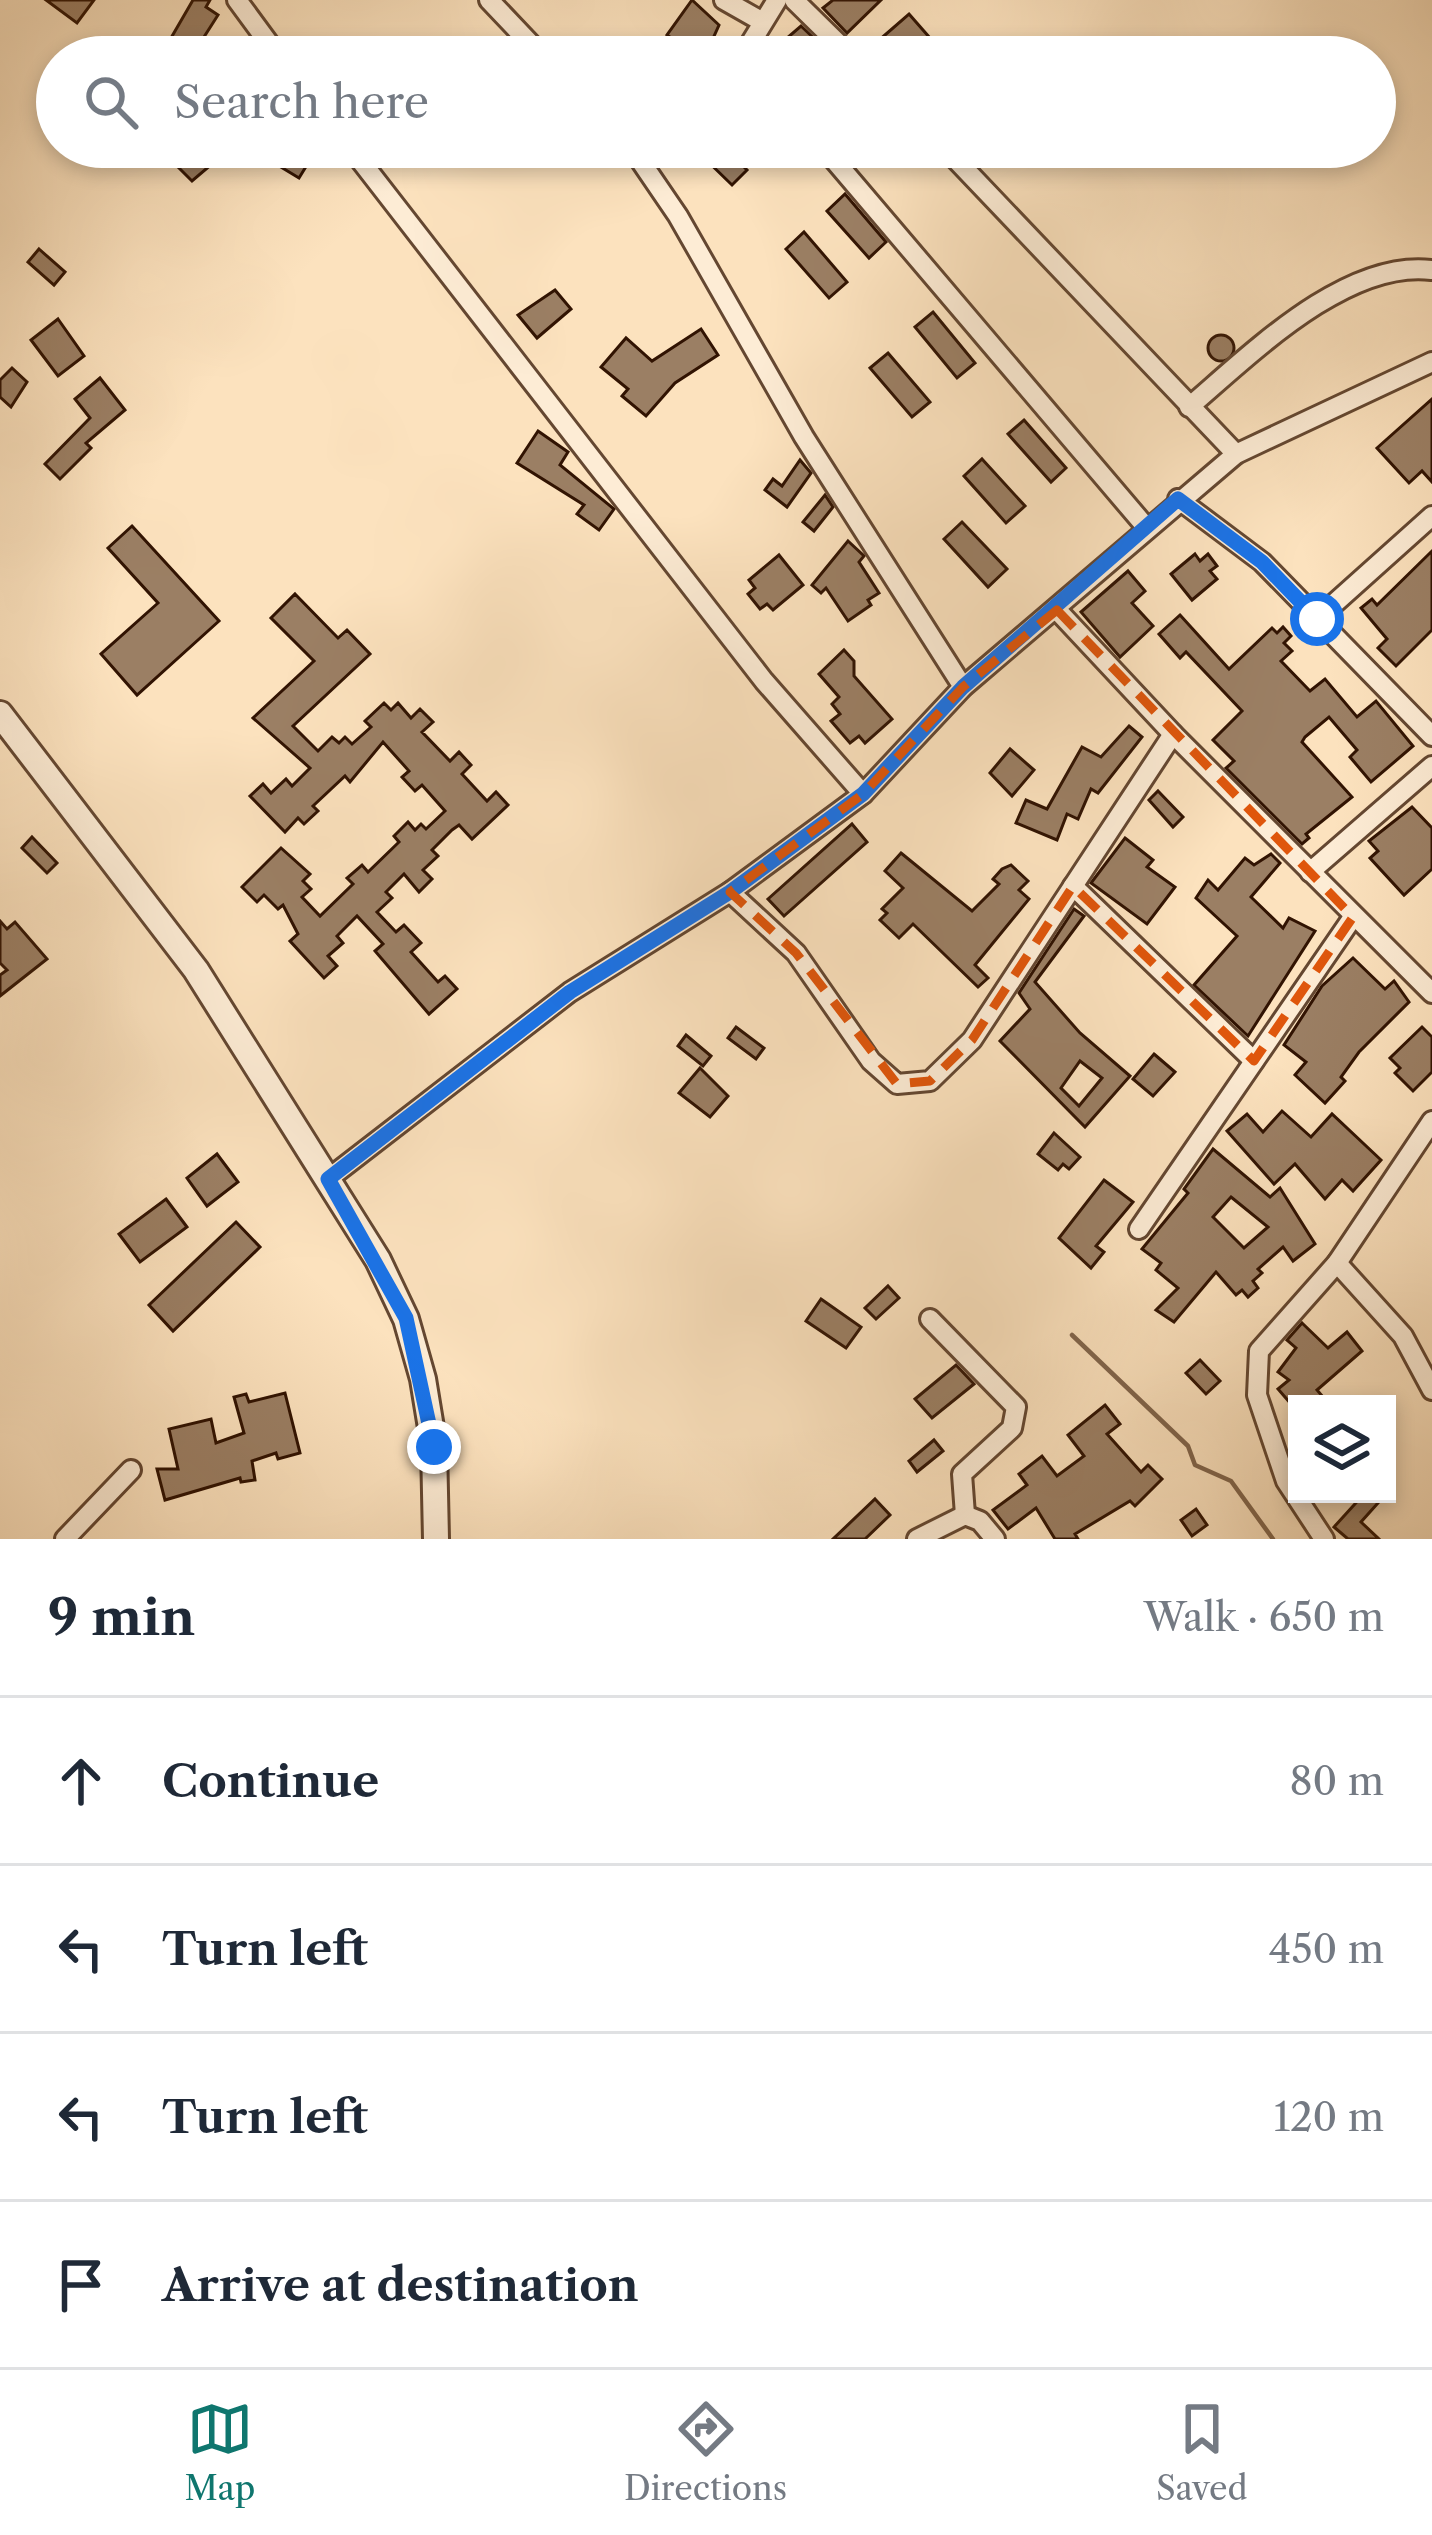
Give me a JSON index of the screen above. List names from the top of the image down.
{
  "page": {
    "search": "Search here",
    "heading": ["9 min", "Walk · 650 m"],
    "list": [
      ["Continue", "80 m"],
      ["Turn left", "450 m"],
      ["Turn left", "120 m"],
      "Arrive at destination"
    ],
    "nav": ["Map", "Directions", "Saved"]
  }
}
